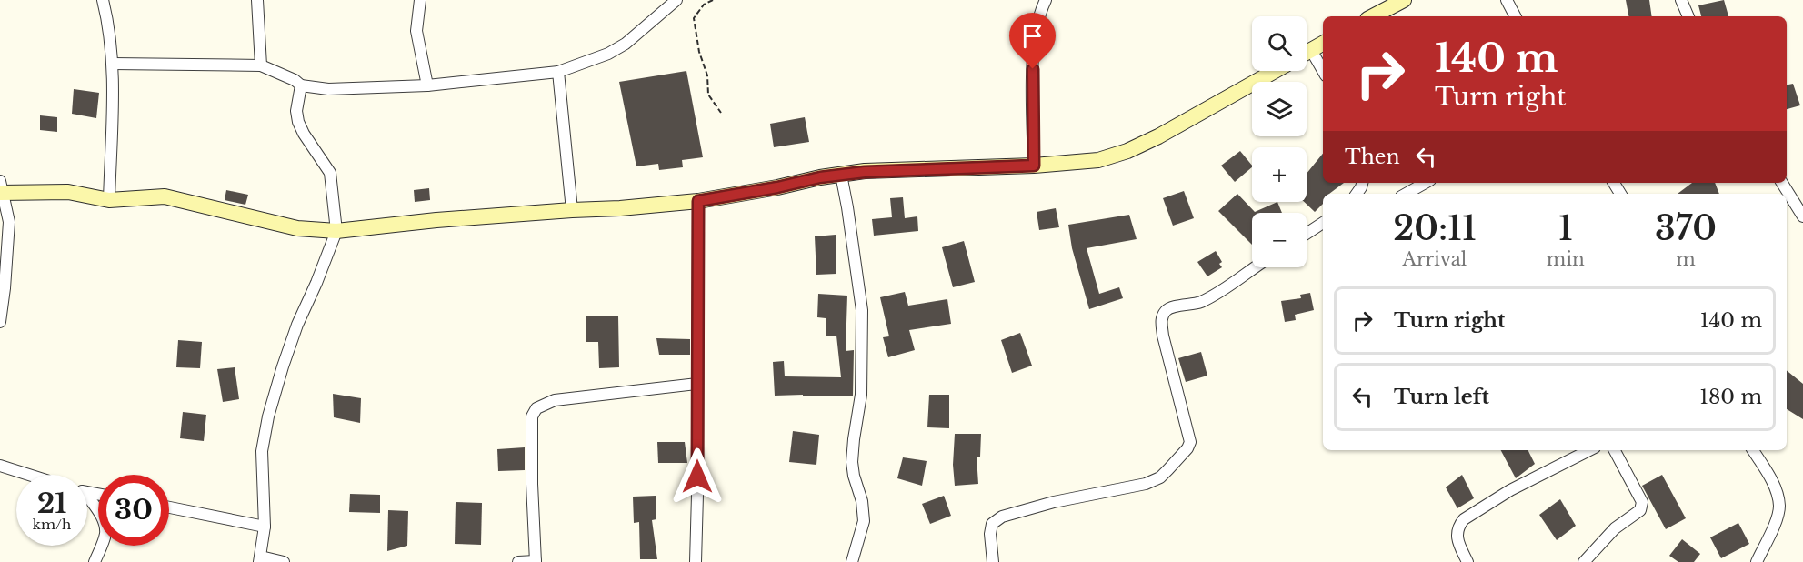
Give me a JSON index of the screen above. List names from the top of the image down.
{
  "page": {
    "map_buttons": ["+", "−"],
    "turn": ["140 m", "Turn right"],
    "then": "Then",
    "eta": [
      "20:11",
      "Arrival",
      "1",
      "min",
      "370",
      "m"
    ],
    "list": [
      {
        "name": "Turn right",
        "value": "140 m"
      },
      {
        "name": "Turn left",
        "value": "180 m"
      }
    ],
    "speed": "21 km/h",
    "limit": "30"
  }
}
